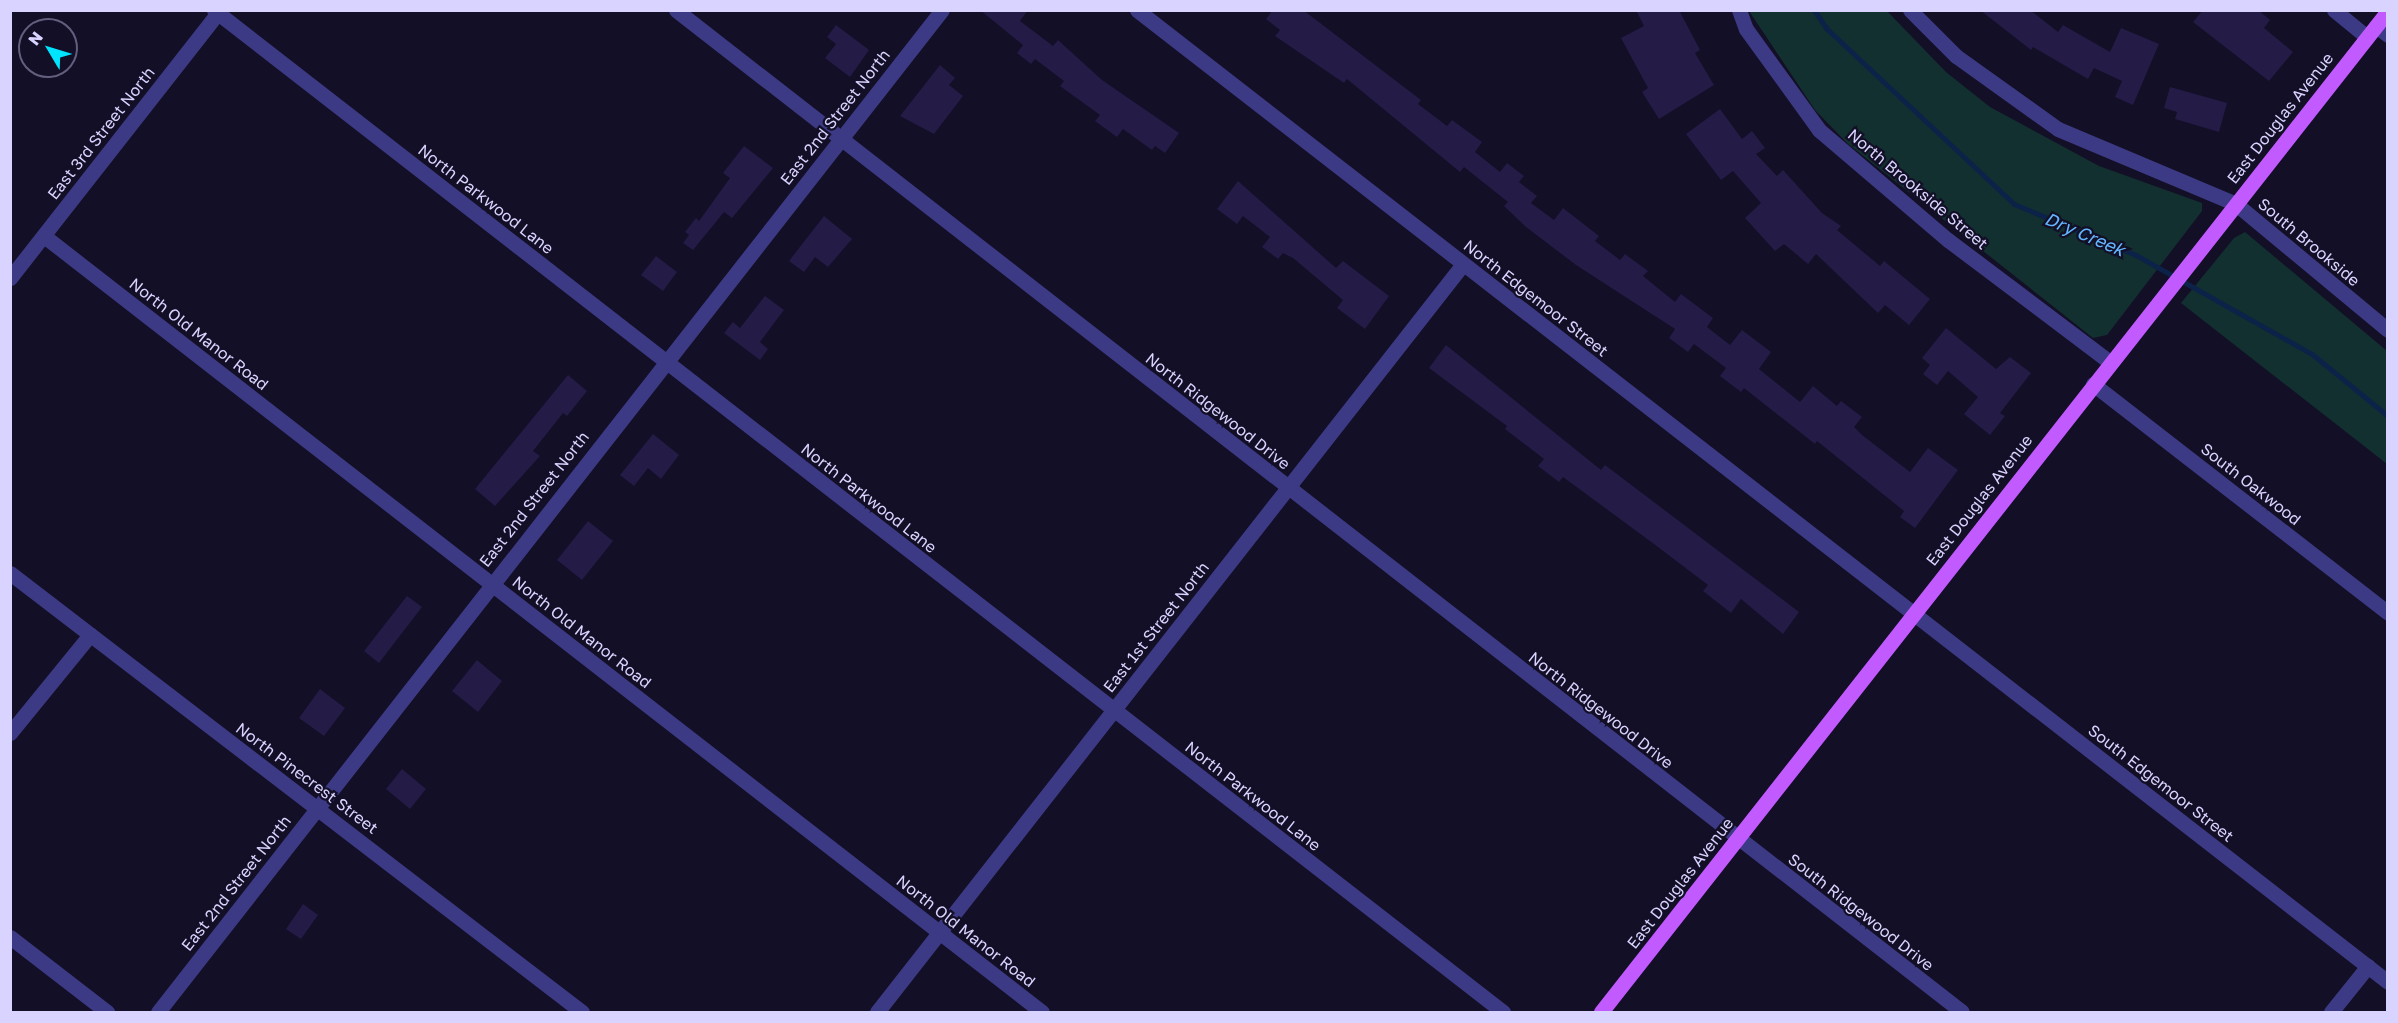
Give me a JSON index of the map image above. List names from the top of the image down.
{
  "streets": {
    "main road": ["East Douglas Avenue"],
    "street": [
      "East 2nd Street North",
      "East 3rd Street North",
      "North Brookside Street",
      "North Parkwood Lane",
      "South Brookside",
      "North Edgemoor Street",
      "North Old Manor Road",
      "North Ridgewood Drive",
      "South Oakwood",
      "East 1st Street North",
      "North Pinecrest Street",
      "South Edgemoor Street",
      "South Ridgewood Drive"
    ]
  },
  "crossings": [
    ["East 2nd Street North", "North Parkwood Lane"],
    ["East 2nd Street North", "North Old Manor Road"],
    ["East 2nd Street North", "North Ridgewood Drive"],
    ["East 2nd Street North", "North Pinecrest Street"],
    ["East Douglas Avenue", "North Brookside Street"],
    ["East Douglas Avenue", "South Brookside"],
    ["East Douglas Avenue", "North Edgemoor Street"],
    ["East Douglas Avenue", "North Ridgewood Drive"],
    ["East Douglas Avenue", "South Oakwood"],
    ["East Douglas Avenue", "South Edgemoor Street"],
    ["East Douglas Avenue", "South Ridgewood Drive"],
    ["East 3rd Street North", "North Parkwood Lane"],
    ["East 3rd Street North", "North Old Manor Road"],
    ["North Parkwood Lane", "East 1st Street North"],
    ["North Edgemoor Street", "East 1st Street North"],
    ["North Edgemoor Street", "South Edgemoor Street"],
    ["North Old Manor Road", "East 1st Street North"],
    ["North Ridgewood Drive", "East 1st Street North"],
    ["North Ridgewood Drive", "South Ridgewood Drive"]
  ],
  "water": ["Dry Creek"],
  "north": "top left"
}
